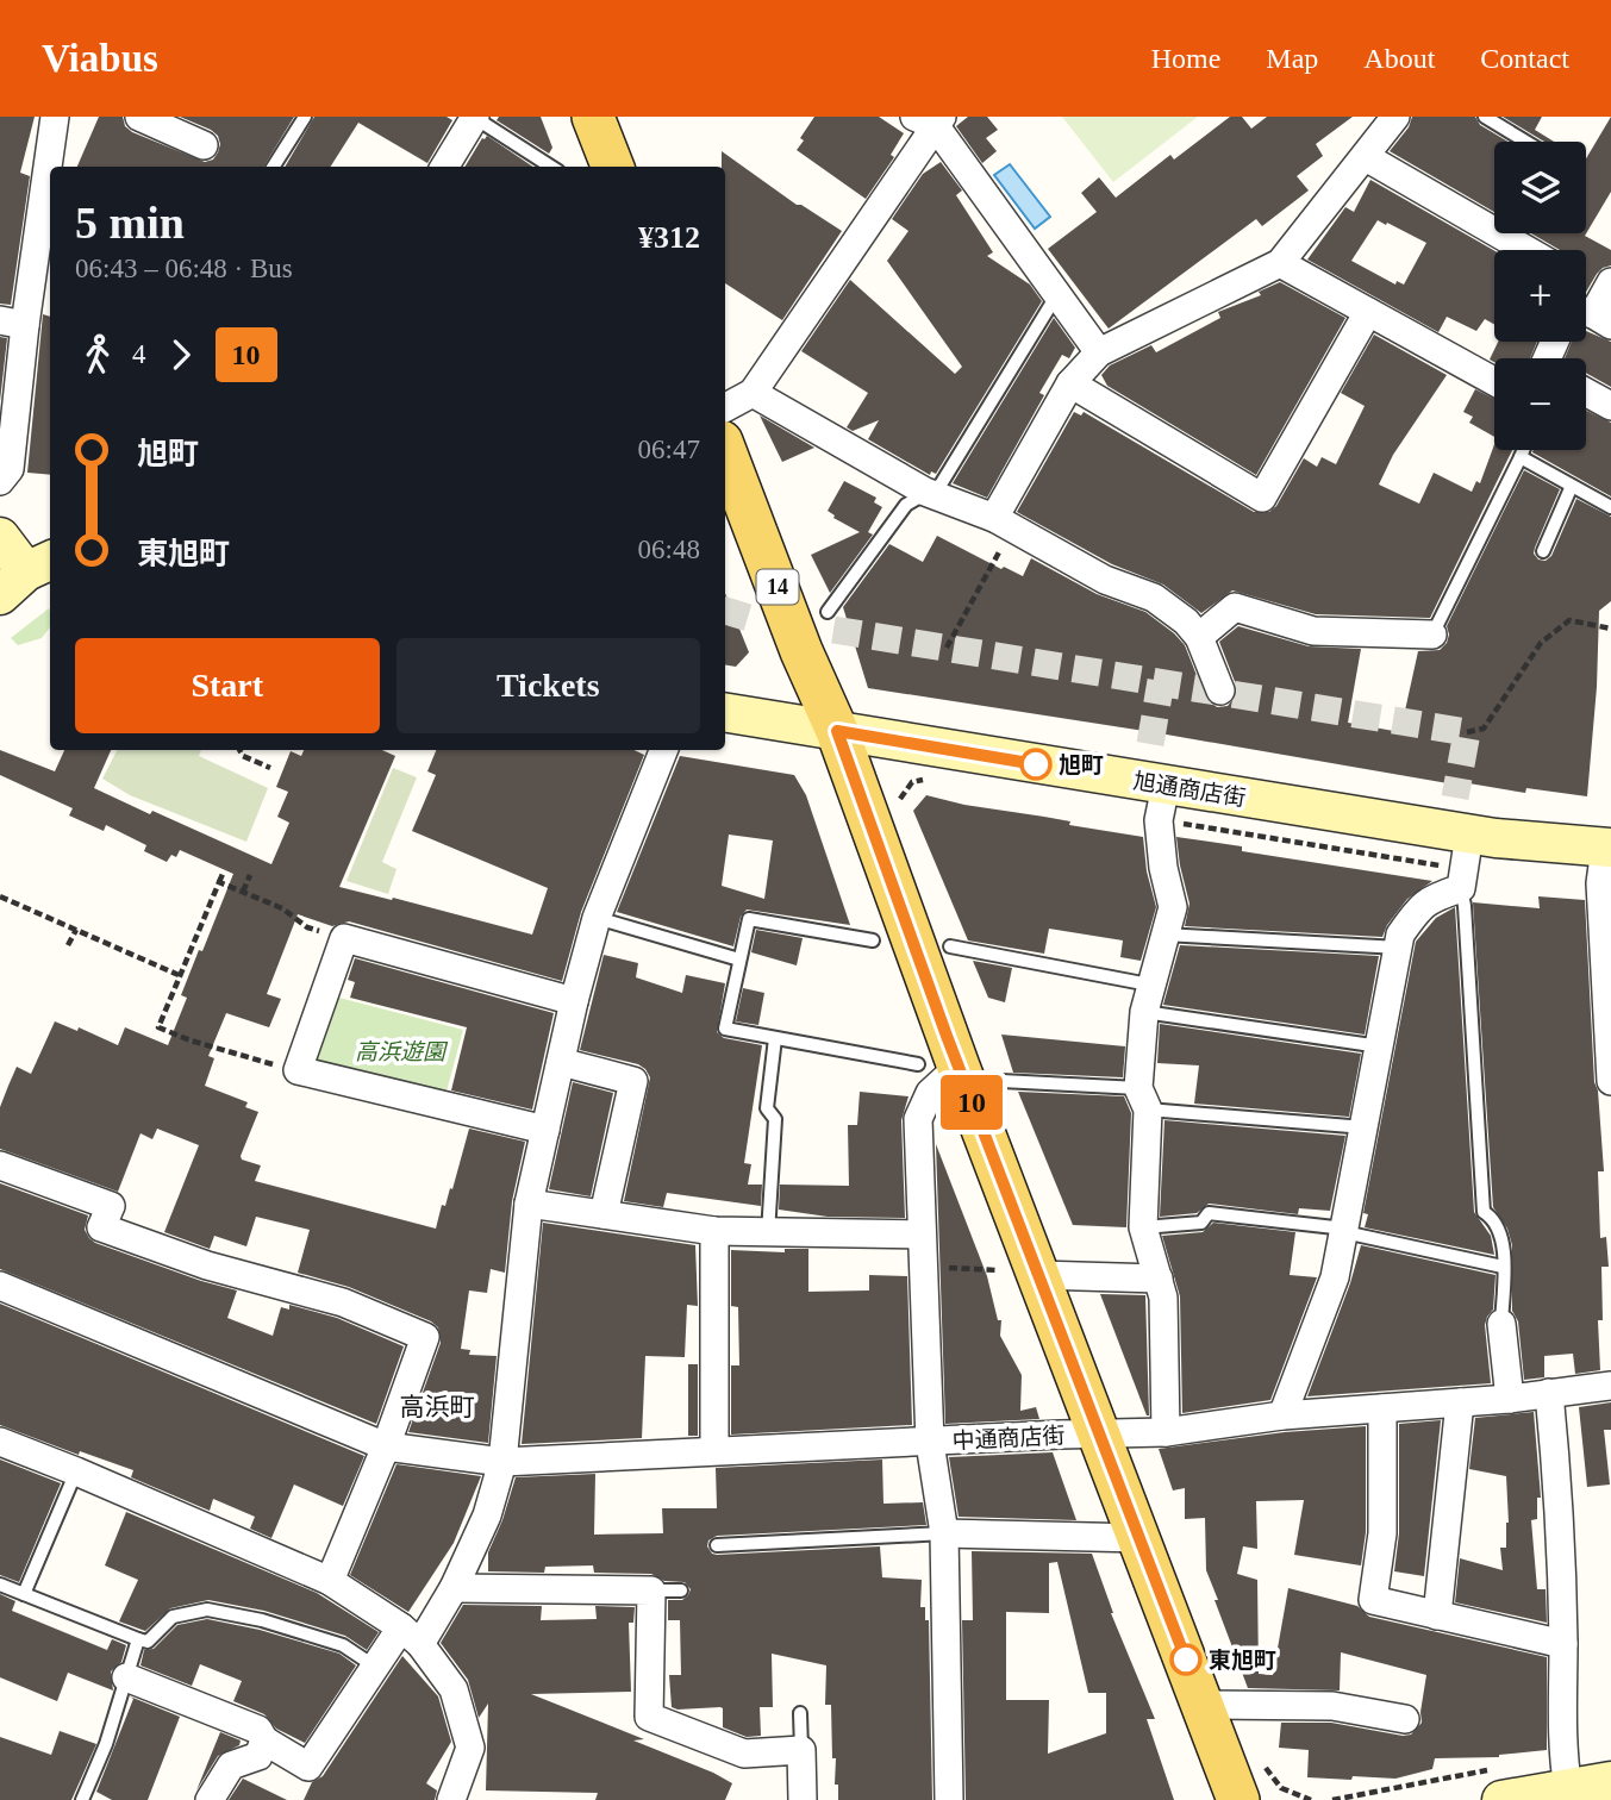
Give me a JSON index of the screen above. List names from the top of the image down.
{
  "streets": {
    "main road": ["14"],
    "street": ["旭通商店街", "中通商店街"]
  },
  "crossings": [
    ["14", "旭通商店街"],
    ["14", "中通商店街"]
  ],
  "districts": ["高浜町"],
  "parks": ["高浜遊園"],
  "places": ["旭町", "東旭町"],
  "lines": ["bus line 10"],
  "page": {
    "header": "Viabus",
    "nav": [
      "Home",
      "Map",
      "About",
      "Contact"
    ],
    "on_map": "10",
    "map_buttons": ["+", "−"],
    "heading": ["5 min", "06:43 – 06:48 · Bus", "¥312"],
    "legs": ["4", "10"],
    "list": [
      {
        "name": "旭町",
        "value": "06:47"
      },
      {
        "name": "東旭町",
        "value": "06:48"
      }
    ],
    "buttons": ["Start", "Tickets"]
  }
}
